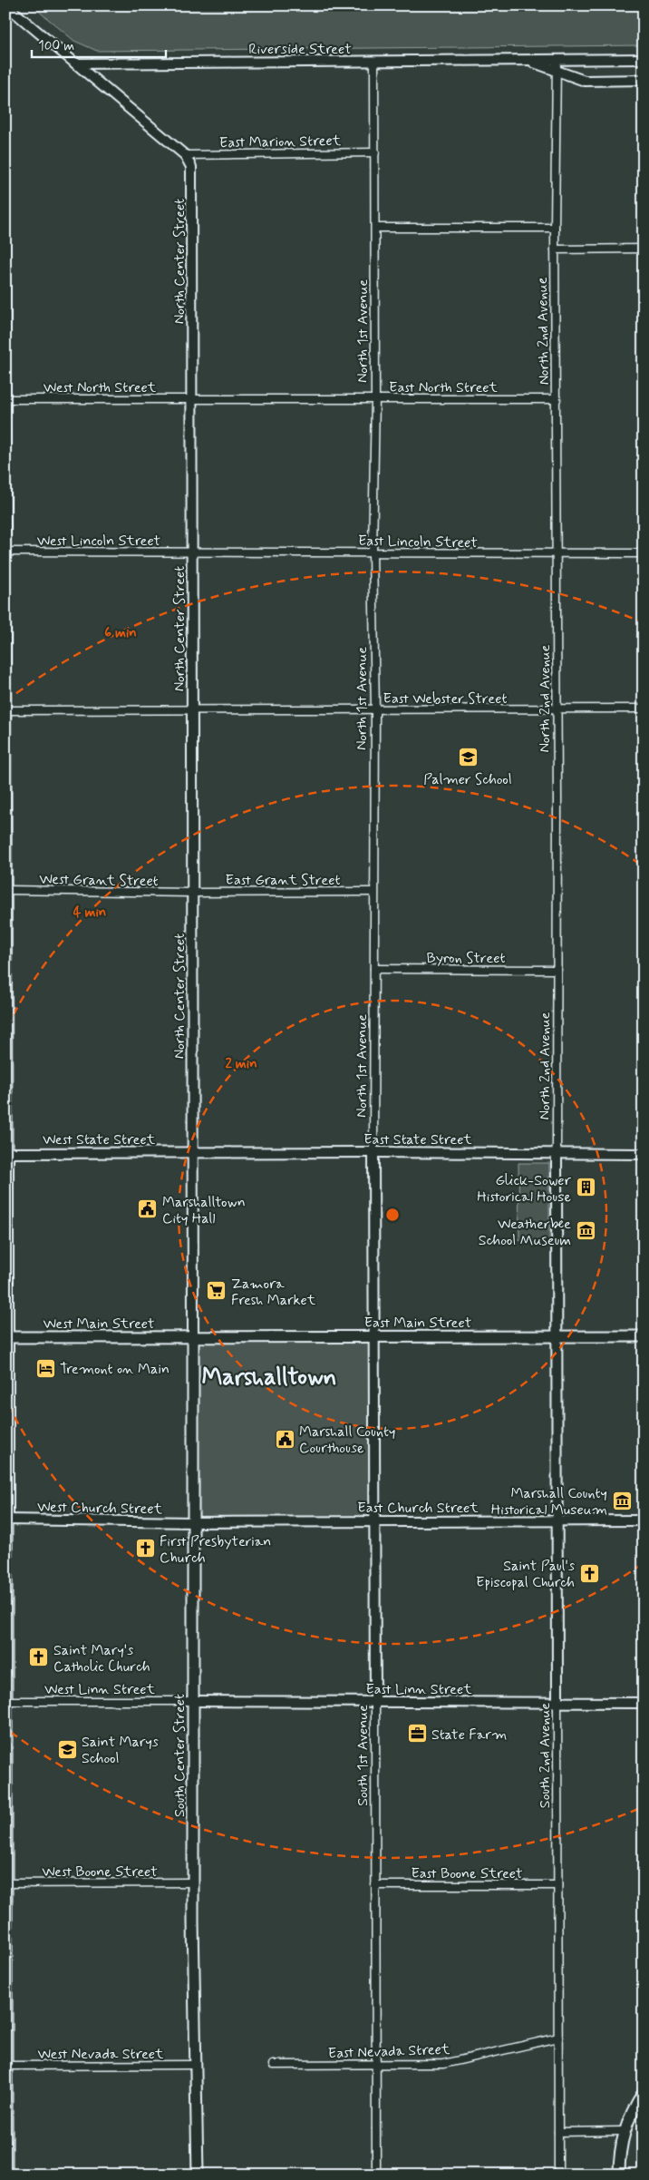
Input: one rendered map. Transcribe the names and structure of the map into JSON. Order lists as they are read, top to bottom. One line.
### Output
{"streets":{"main road":["East Main Street","West Main Street","South Center Street"],"street":["Riverside Street","East Marion Street","North Center Street","North 1st Avenue","North 2nd Avenue","West North Street","East North Street","West Lincoln Street","East Lincoln Street","East Webster Street","West Grant Street","East Grant Street","Byron Street","West State Street","East State Street","West Church Street","East Church Street","West Linn Street","East Linn Street","South 1st Avenue","South 2nd Avenue","West Boone Street","East Boone Street","East Nevada Street","West Nevada Street"]},"crossings":[["Riverside Street","North 1st Avenue"],["Riverside Street","North 2nd Avenue"],["East Marion Street","North Center Street"],["East Marion Street","North 1st Avenue"],["North Center Street","West North Street"],["North Center Street","East North Street"],["North Center Street","West Lincoln Street"],["North Center Street","East Lincoln Street"],["North Center Street","East Webster Street"],["North Center Street","West Grant Street"],["North Center Street","East Grant Street"],["North Center Street","West State Street"],["North Center Street","East State Street"],["North Center Street","East Main Street"],["North Center Street","West Main Street"],["North Center Street","South Center Street"],["North 1st Avenue","East North Street"],["North 1st Avenue","East Lincoln Street"],["North 1st Avenue","East Webster Street"],["North 1st Avenue","East Grant Street"],["North 1st Avenue","Byron Street"],["North 1st Avenue","East State Street"],["North 1st Avenue","East Main Street"],["North 1st Avenue","South 1st Avenue"],["North 2nd Avenue","East North Street"],["North 2nd Avenue","East Lincoln Street"],["North 2nd Avenue","East Webster Street"],["North 2nd Avenue","Byron Street"],["North 2nd Avenue","East State Street"],["North 2nd Avenue","East Main Street"],["North 2nd Avenue","South 2nd Avenue"],["West North Street","East North Street"],["West Lincoln Street","East Lincoln Street"],["West Grant Street","East Grant Street"],["West State Street","East State Street"],["East Main Street","West Main Street"],["East Main Street","South Center Street"],["East Main Street","South 1st Avenue"],["East Main Street","South 2nd Avenue"],["West Main Street","South Center Street"],["West Church Street","East Church Street"],["West Church Street","South Center Street"],["East Church Street","South Center Street"],["East Church Street","South 1st Avenue"],["East Church Street","South 2nd Avenue"],["West Linn Street","East Linn Street"],["West Linn Street","South Center Street"],["East Linn Street","South Center Street"],["East Linn Street","South 1st Avenue"],["East Linn Street","South 2nd Avenue"],["South Center Street","West Boone Street"],["South 1st Avenue","East Boone Street"],["South 1st Avenue","East Nevada Street"],["South 2nd Avenue","East Boone Street"],["South 2nd Avenue","East Nevada Street"]],"districts":["Marshalltown"],"places":{"school or university":["Palmer School","Saint Marys School"],"building":["Glick-Sower Historical House"],"public building":["Marshalltown City Hall","Marshall County Courthouse"],"museum":["Weatherbee School Museum","Marshall County Historical Museum"],"supermarket":["Zamora Fresh Market"],"hotel":["Tremont on Main"],"church":["First Presbyterian Church","Saint Paul's Episcopal Church","Saint Mary's Catholic Church"],"office":["State Farm"]},"scale_bar":"100 m","rings":["6 min","4 min","2 min"]}
